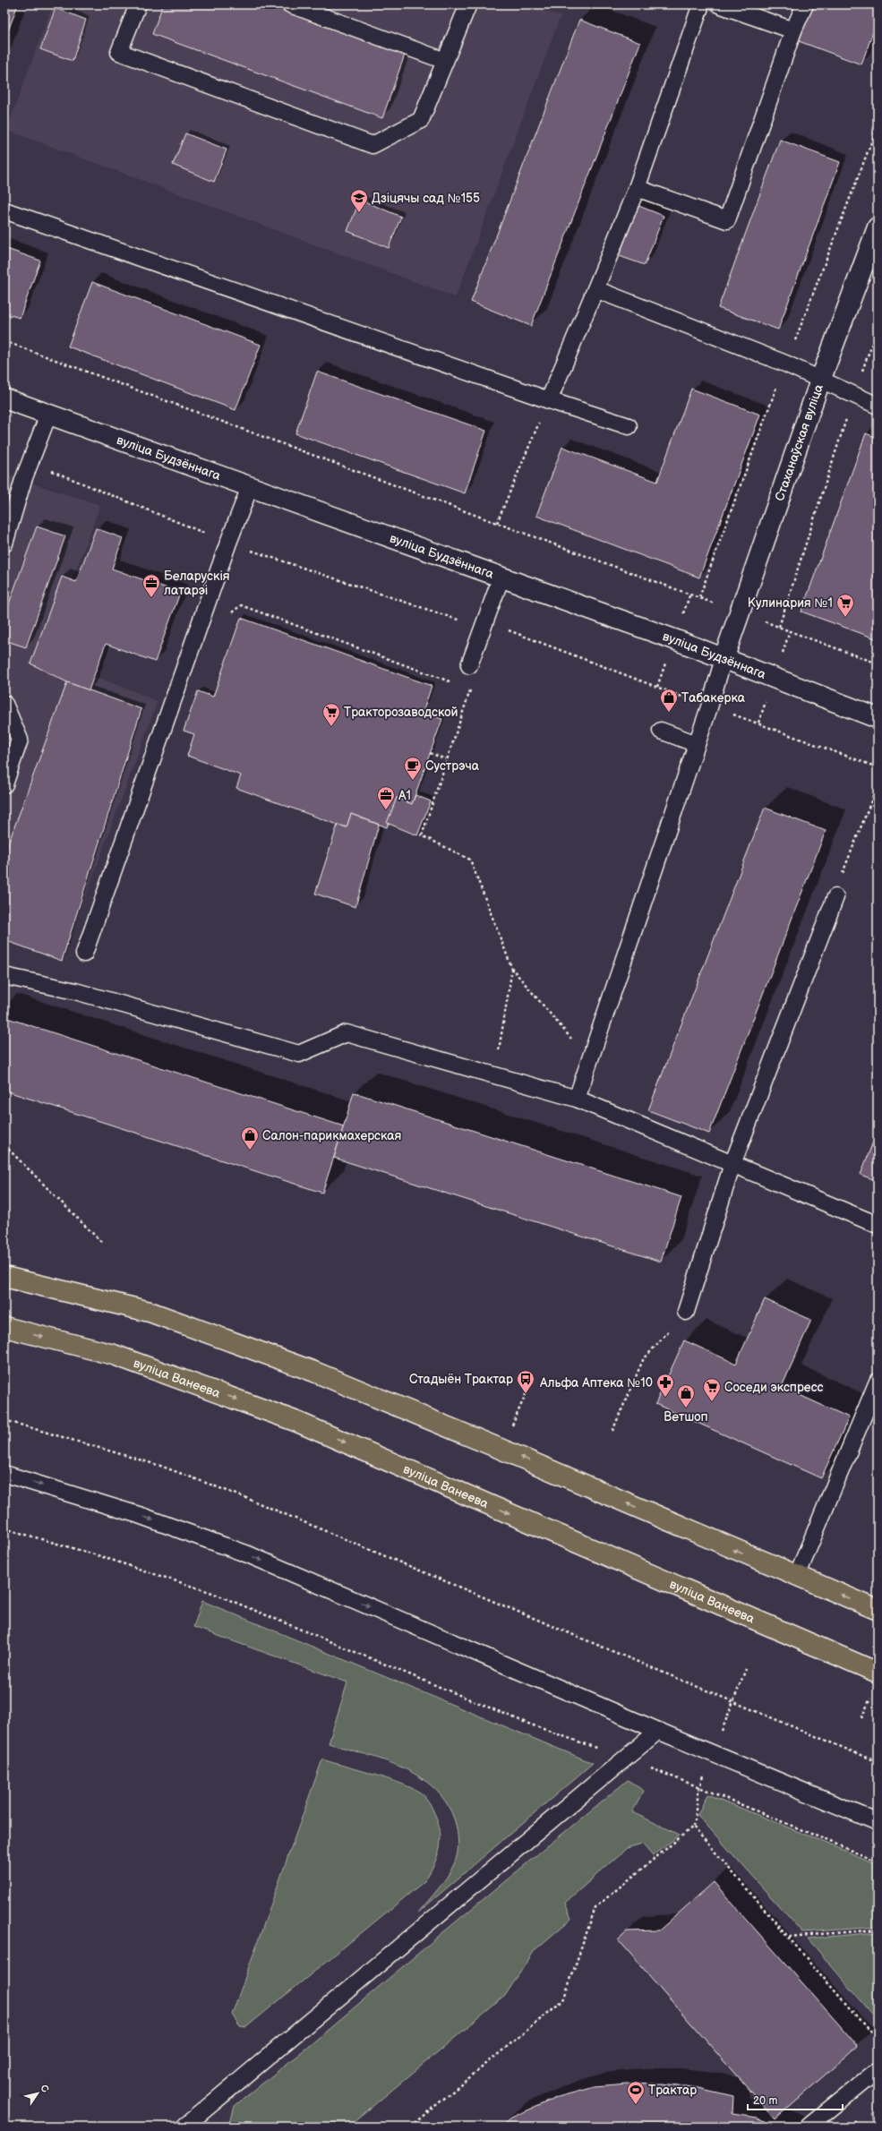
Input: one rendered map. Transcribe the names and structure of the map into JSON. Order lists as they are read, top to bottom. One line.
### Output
{"streets":{"main road":["вуліца Ванеева"],"street":["Стаханаўская вуліца","вуліца Будзённага"]},"crossings":[["Стаханаўская вуліца","вуліца Будзённага"]],"places":{"school or university":["Дзіцячы сад №155"],"office":["Беларускія латарэі","A1"],"supermarket":["Кулинария №1","Тракторозаводской","Соседи экспресс"],"shop":["Табакерка","Салон-парикмахерская","Ветшоп"],"cafe":["Сустрэча"],"bus stop":["Стадыён Трактар"],"pharmacy":["Альфа Аптека №10"],"sports":["Трактар"]},"scale_bar":"20 m","north":"top right"}
